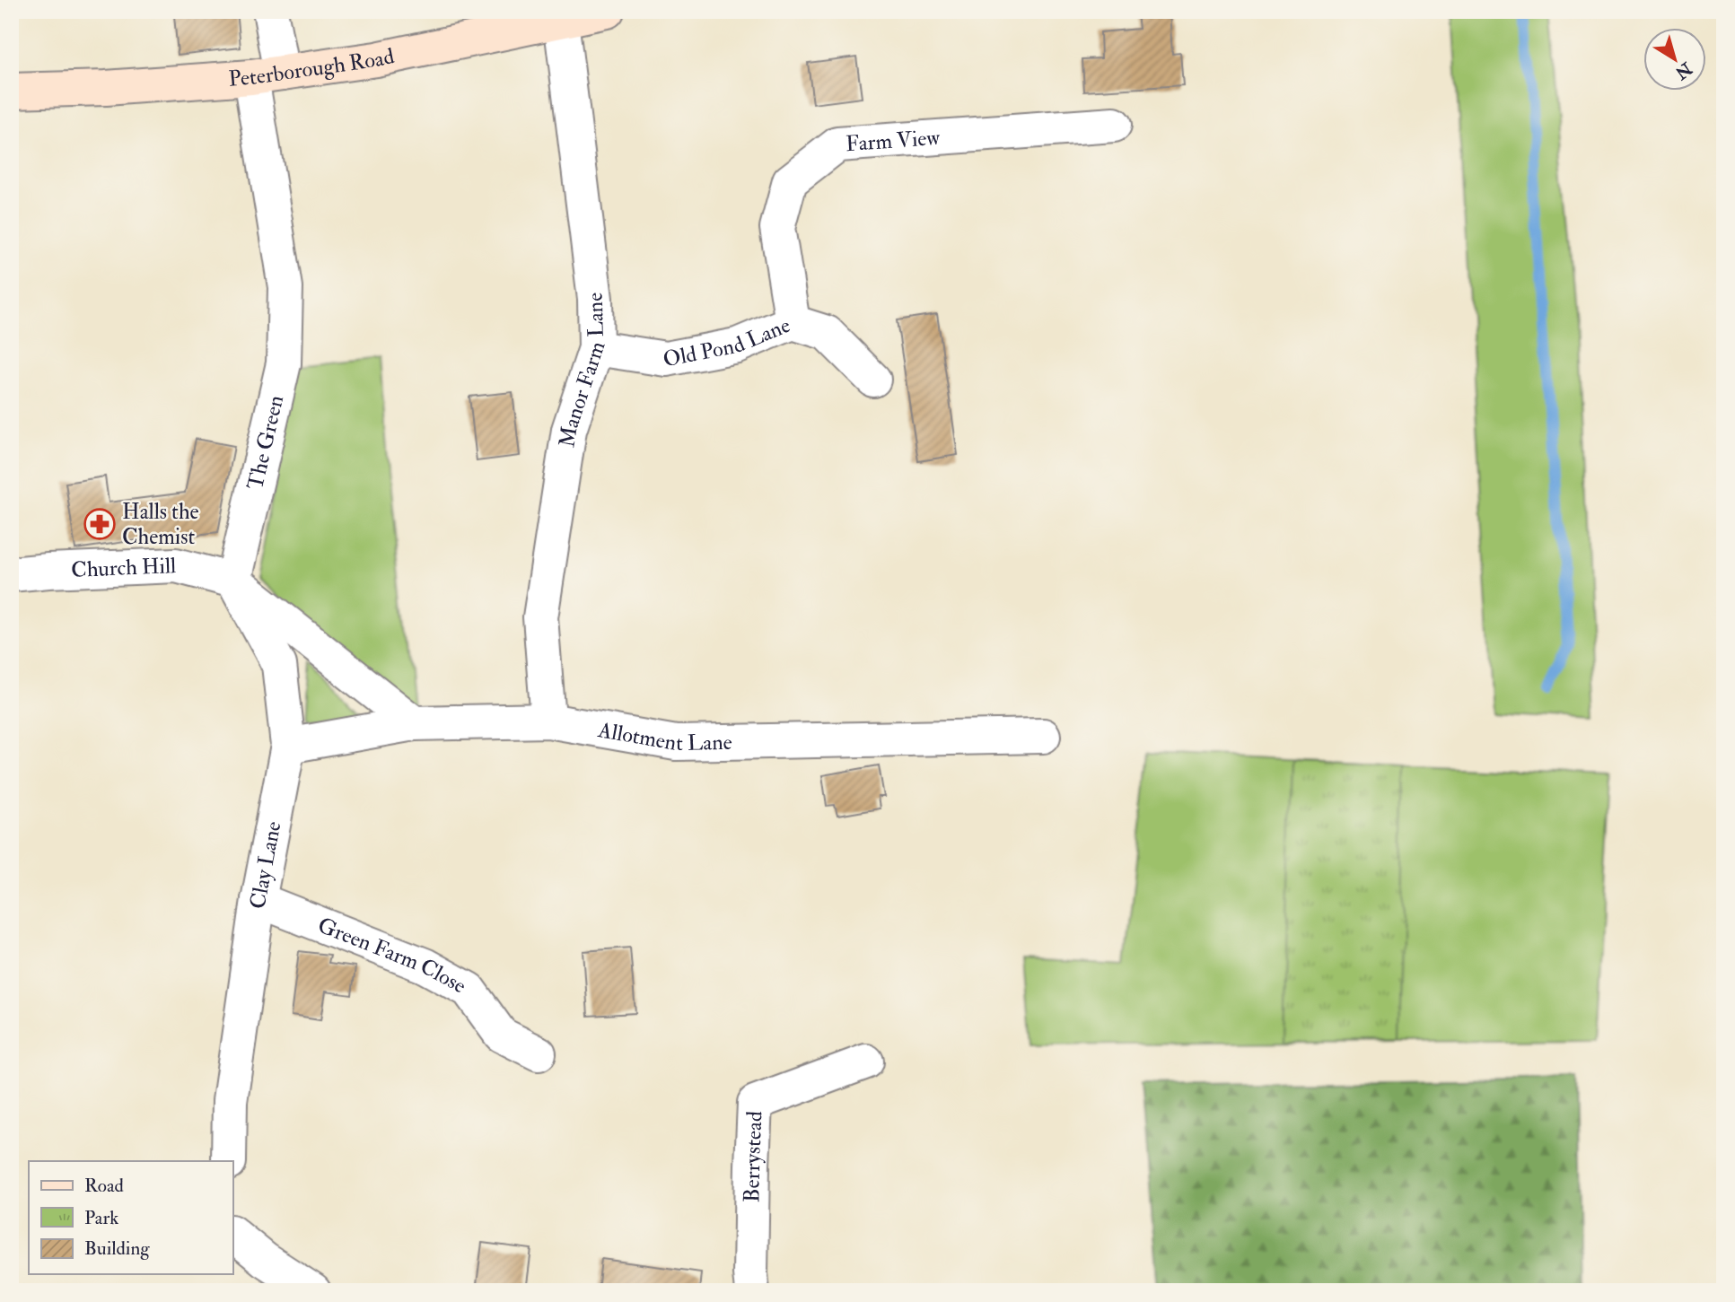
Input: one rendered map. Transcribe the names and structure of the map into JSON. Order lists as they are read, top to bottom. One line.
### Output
{"streets":{"street":["Peterborough Road","Farm View","Old Pond Lane","Manor Farm Lane","The Green","Church Hill","Allotment Lane","Clay Lane","Green Farm Close","Berrystead"]},"crossings":[["Peterborough Road","Manor Farm Lane"],["Peterborough Road","The Green"],["Farm View","Old Pond Lane"],["Old Pond Lane","Manor Farm Lane"],["Manor Farm Lane","Allotment Lane"],["The Green","Church Hill"],["The Green","Clay Lane"],["Church Hill","Clay Lane"],["Allotment Lane","Clay Lane"],["Clay Lane","Green Farm Close"]],"places":{"pharmacy":["Halls the Chemist"]},"legend":["Road","Park","Building"],"north":"bottom right"}
